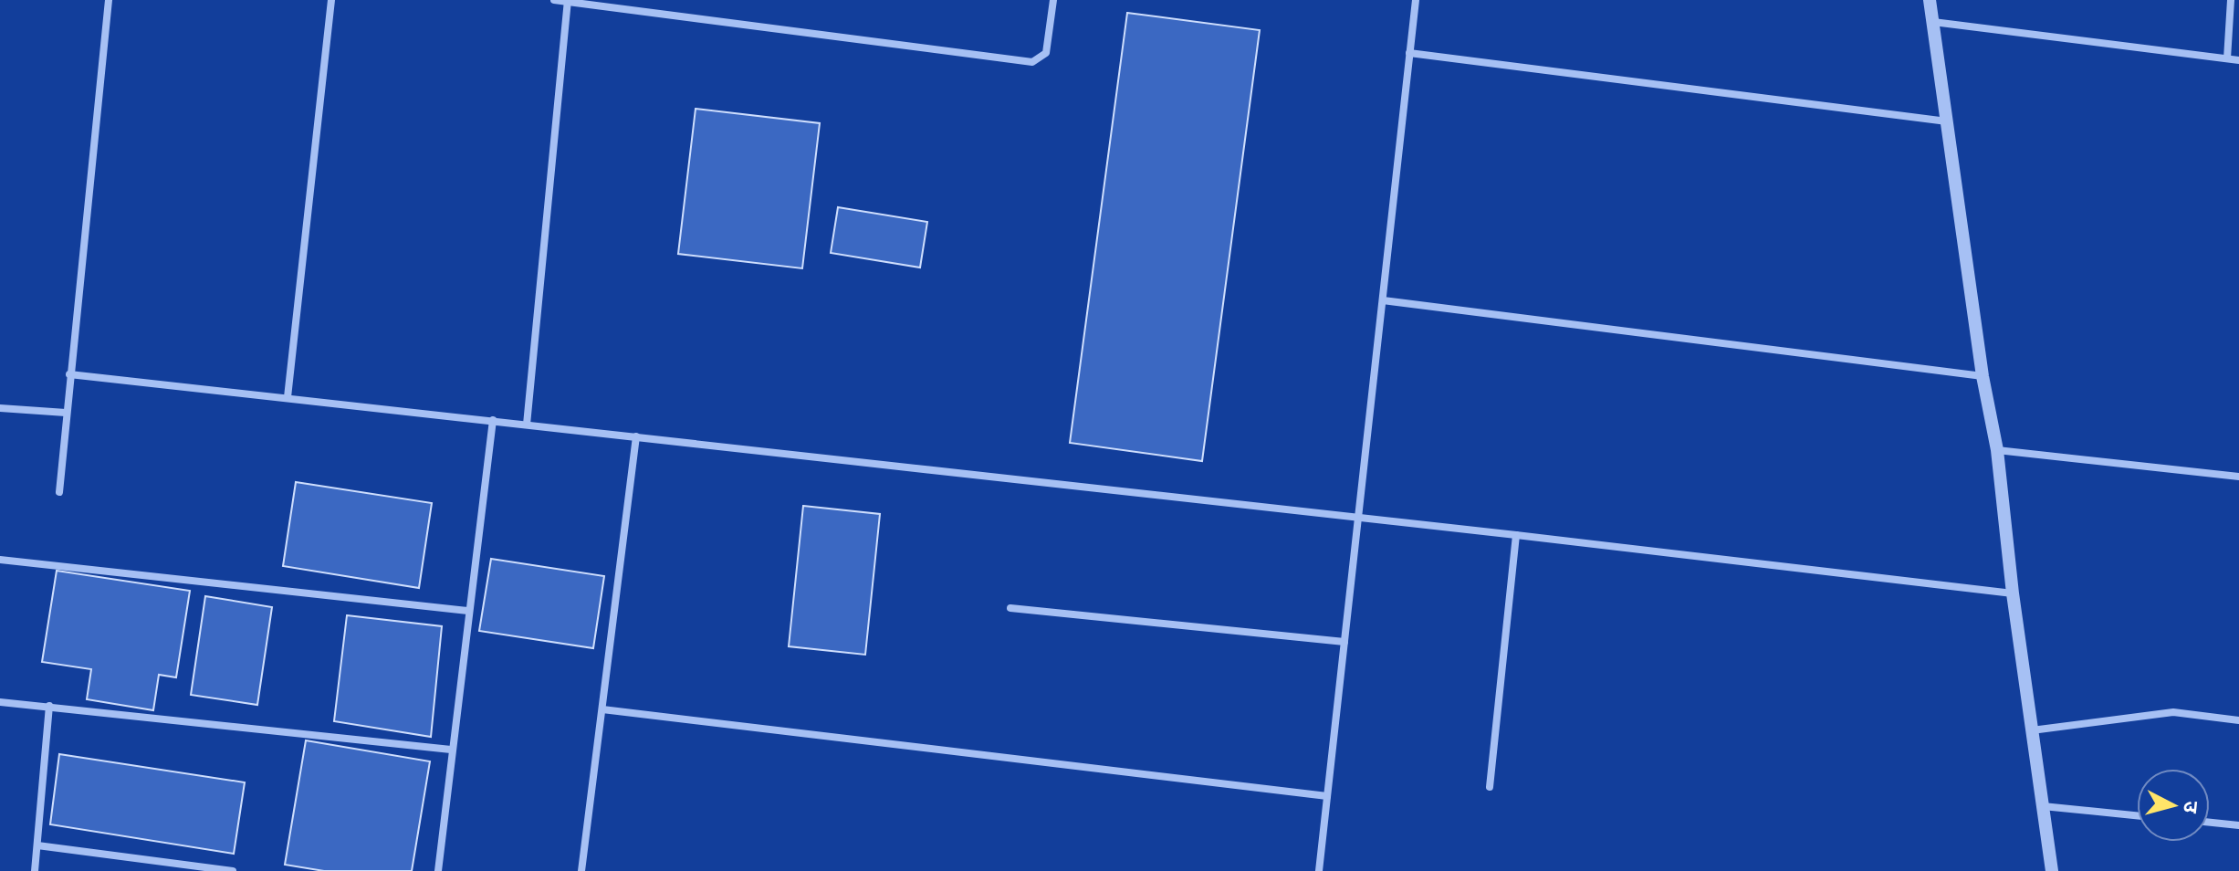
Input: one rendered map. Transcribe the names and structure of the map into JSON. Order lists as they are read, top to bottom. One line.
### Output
{"north":"right"}
